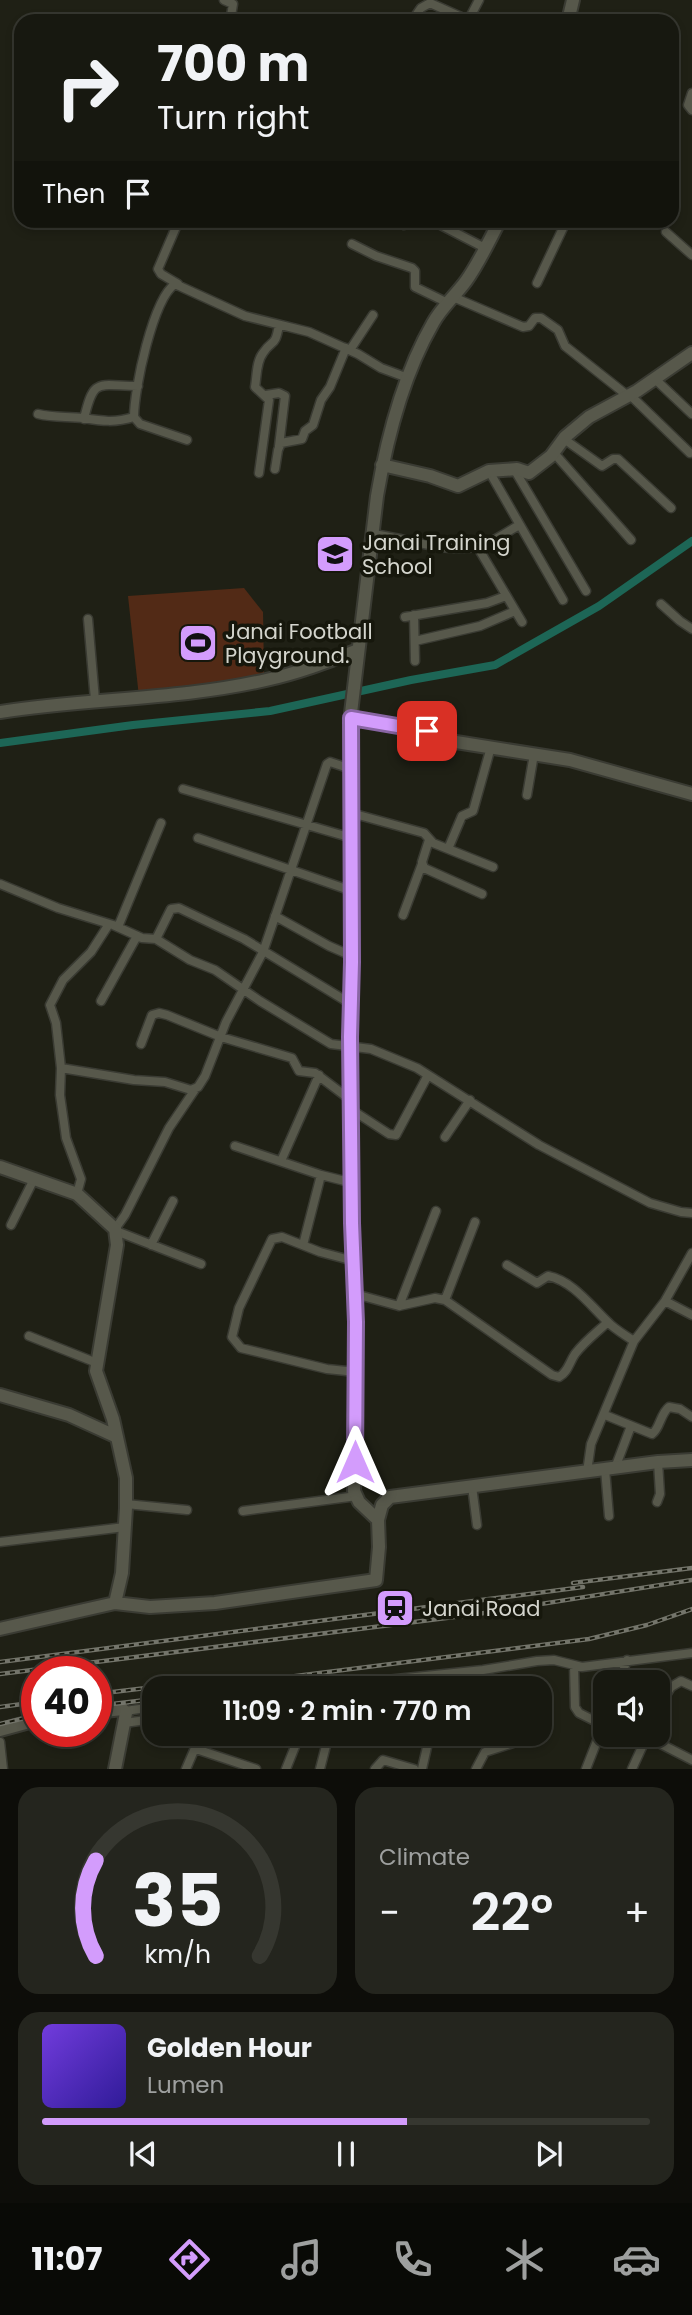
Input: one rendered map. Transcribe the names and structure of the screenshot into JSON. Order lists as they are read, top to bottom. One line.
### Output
{"places":{"school or university":["Janai Training School"],"sports":["Janai Football Playground."],"station":["Janai Road"]},"page":{"turn":["700 m","Turn right"],"then":"Then","limit":"40","trip":"11:09 · 2 min · 770 m","tile":"Climate","heat":["−","22°","+"],"song":["Golden Hour","Lumen"],"tabs":"11:07","gauge":["35","km/h"]}}
